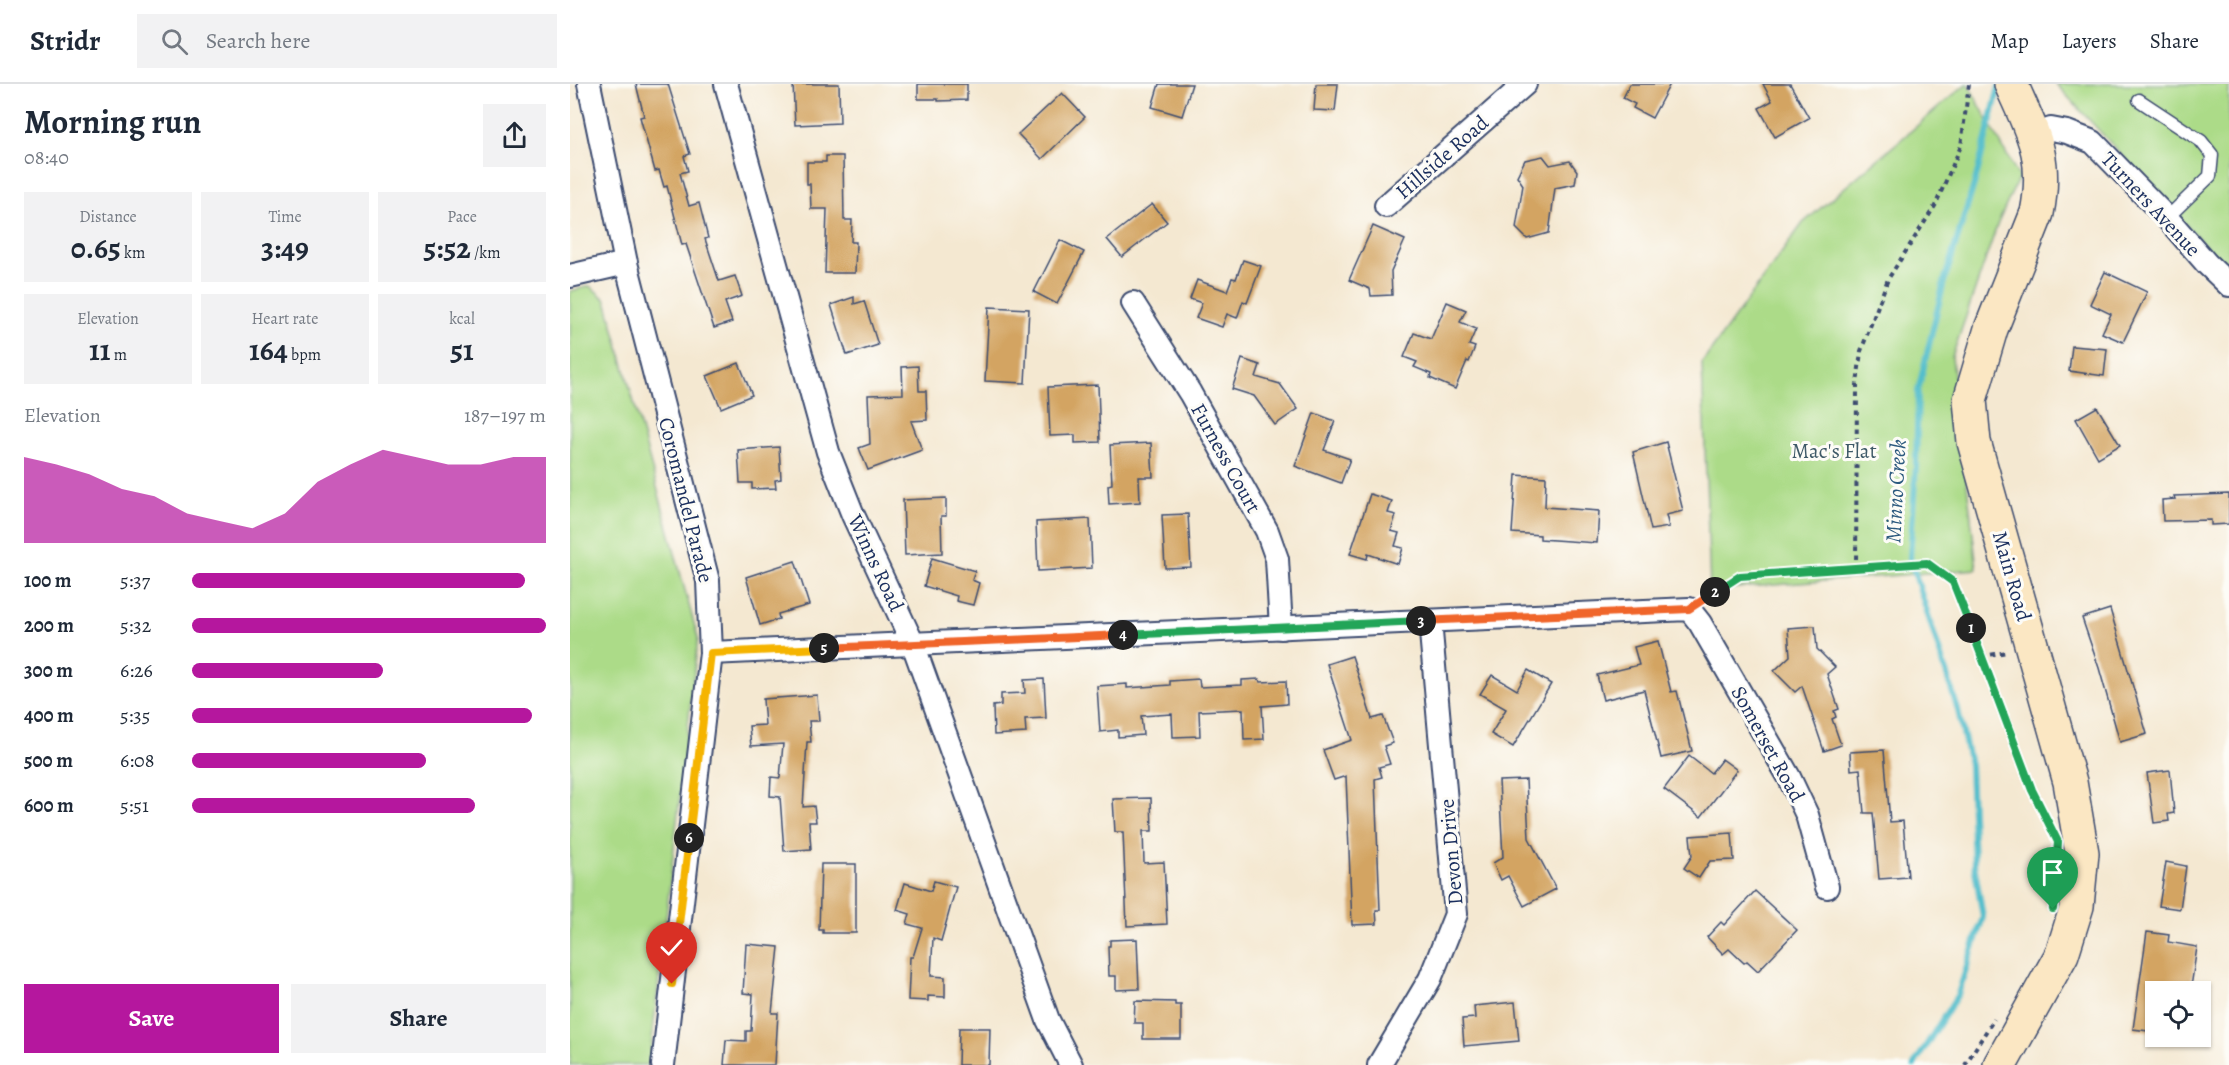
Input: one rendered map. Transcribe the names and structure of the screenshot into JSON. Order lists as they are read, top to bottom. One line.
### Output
{"streets":{"main road":["Main Road"],"street":["Hillside Road","Turners Avenue","Furness Court","Coromandel Parade","Winns Road","Somerset Road","Devon Drive"]},"crossings":[["Turners Avenue","Main Road"]],"water":["Minno Creek"],"parks":["Mac's Flat"],"page":{"header":"Stridr","search":"Search here","nav":["Map","Layers","Share"],"heading":["Morning run","08:40"],"stats":[["Distance","0.65 km"],["Time","3:49"],["Pace","5:52 /km"],["Elevation","11 m"],["Heart rate","164 bpm"],["kcal","51"]],"chart":["Elevation","187–197 m"],"list":[{"name":"100 m","note":"5:37"},{"name":"200 m","note":"5:32"},{"name":"300 m","note":"6:26"},{"name":"400 m","note":"5:35"},{"name":"500 m","note":"6:08"},{"name":"600 m","note":"5:51"}],"pins":["2","3","1","4","5","6"],"buttons":["Save","Share"]}}
